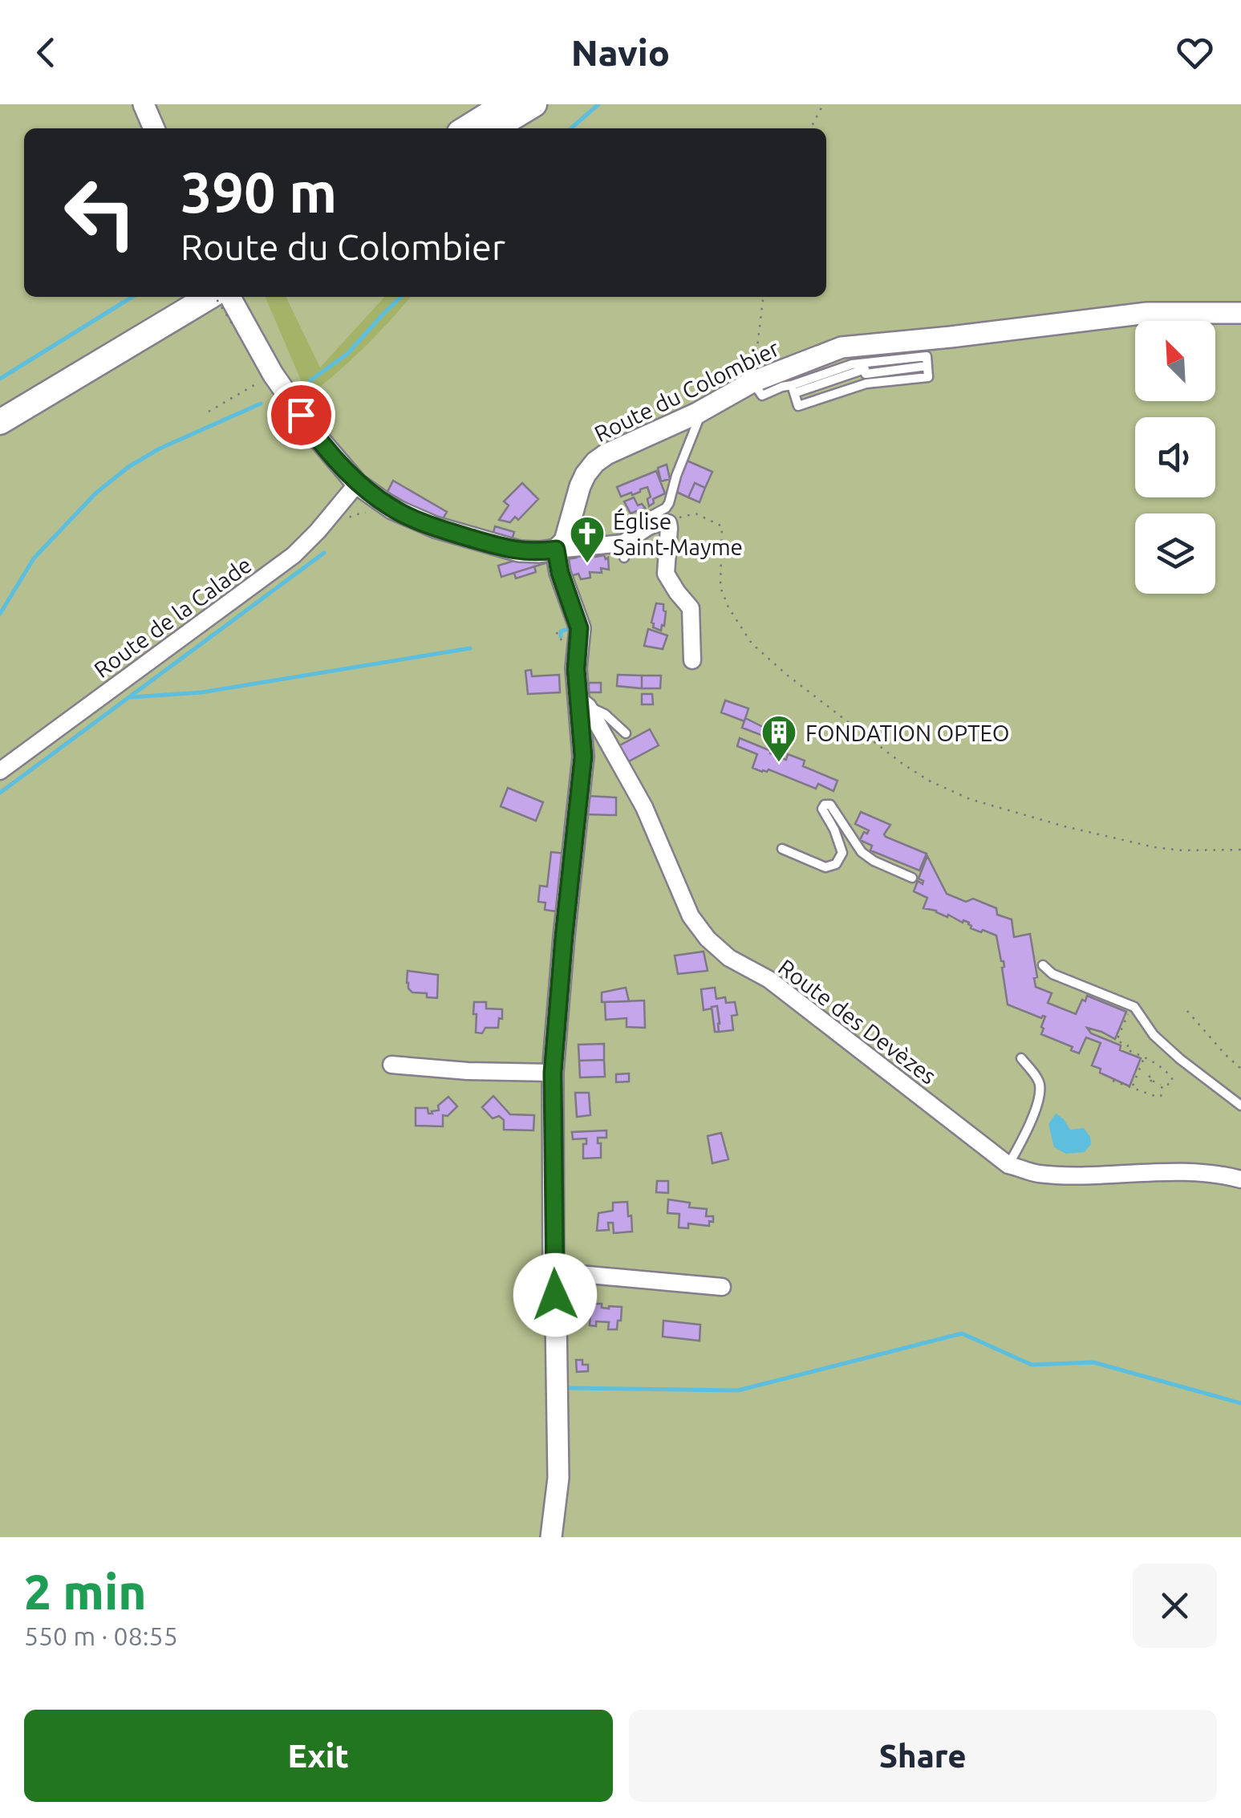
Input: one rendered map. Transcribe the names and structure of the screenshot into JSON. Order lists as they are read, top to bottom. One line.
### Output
{"streets":{"street":["Route du Colombier","Route de la Calade","Route des Devèzes"]},"places":{"church":["Église Saint-Mayme"],"building":["FONDATION OPTEO"]},"north":"top left","page":{"header":"Navio","turn":["390 m","Route du Colombier"],"heading":["2 min","550 m · 08:55"],"buttons":["Exit","Share"]}}
